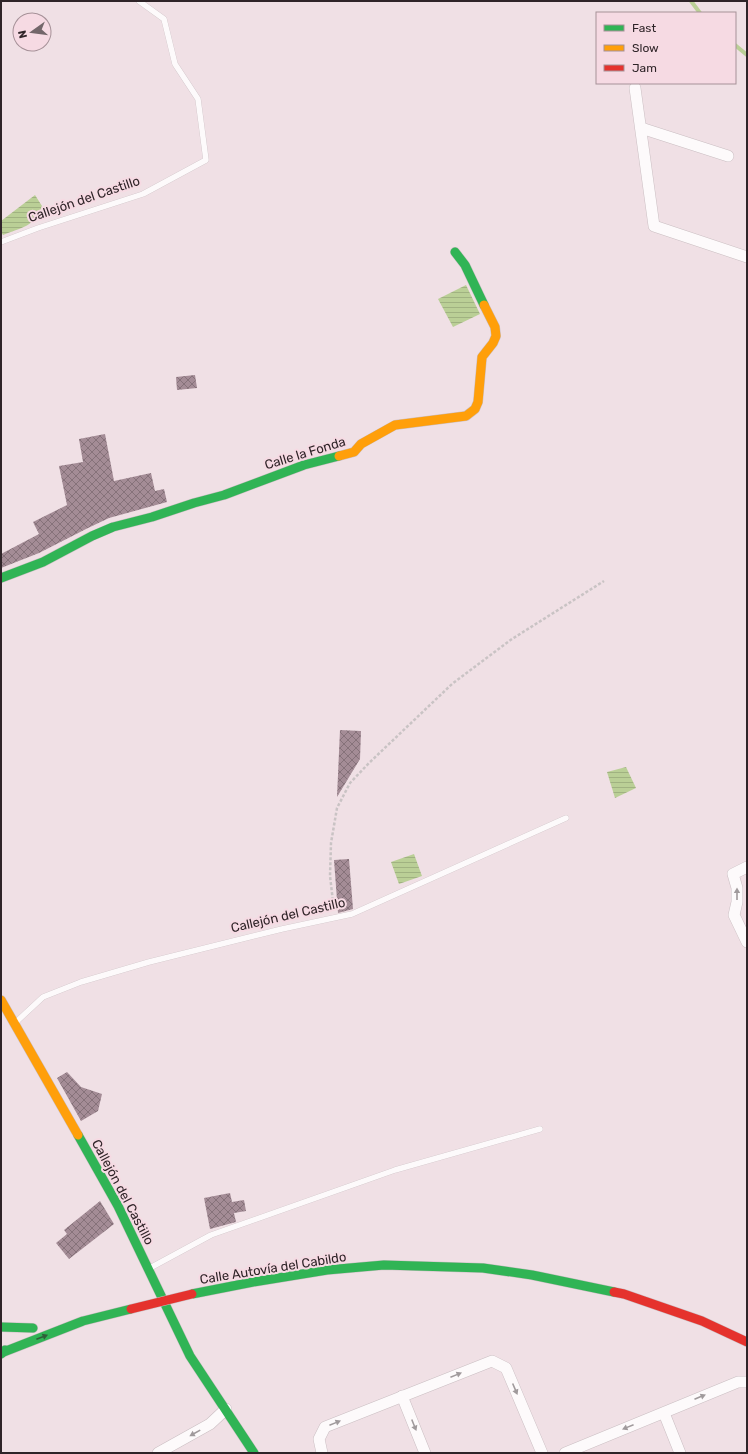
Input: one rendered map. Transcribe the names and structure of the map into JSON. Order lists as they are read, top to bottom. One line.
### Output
{"streets":{"street":["Callejón del Castillo","Calle la Fonda","Calle Autovía del Cabildo"]},"legend":["Fast","Slow","Jam"],"north":"left"}
